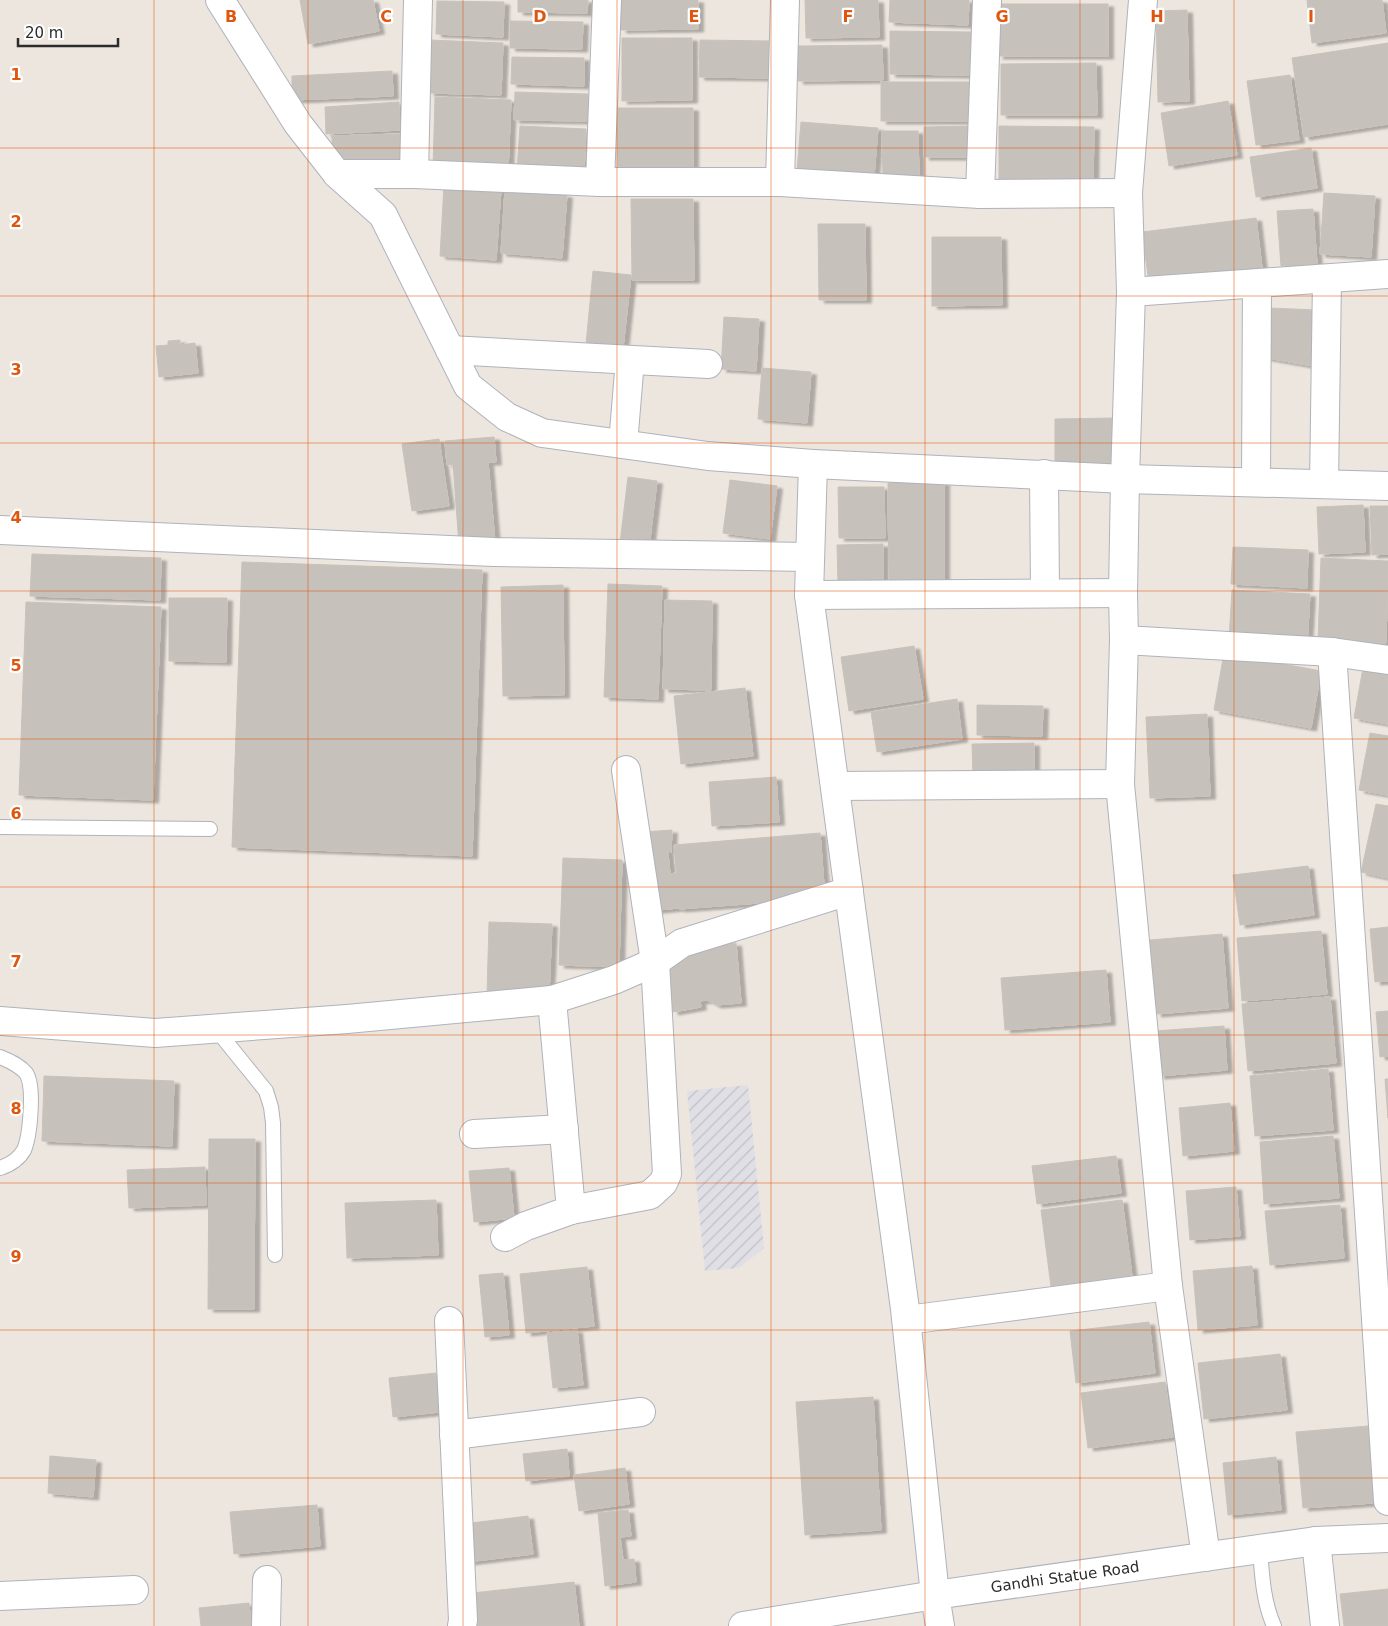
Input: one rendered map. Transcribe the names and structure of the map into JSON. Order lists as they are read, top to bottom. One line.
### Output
{"streets":{"street":["Gandhi Statue Road"]},"scale_bar":"20 m","grid":{"columns":["B","C","D","E","F","G","H","I"],"rows":["1","2","3","4","5","6","7","8","9"]}}
